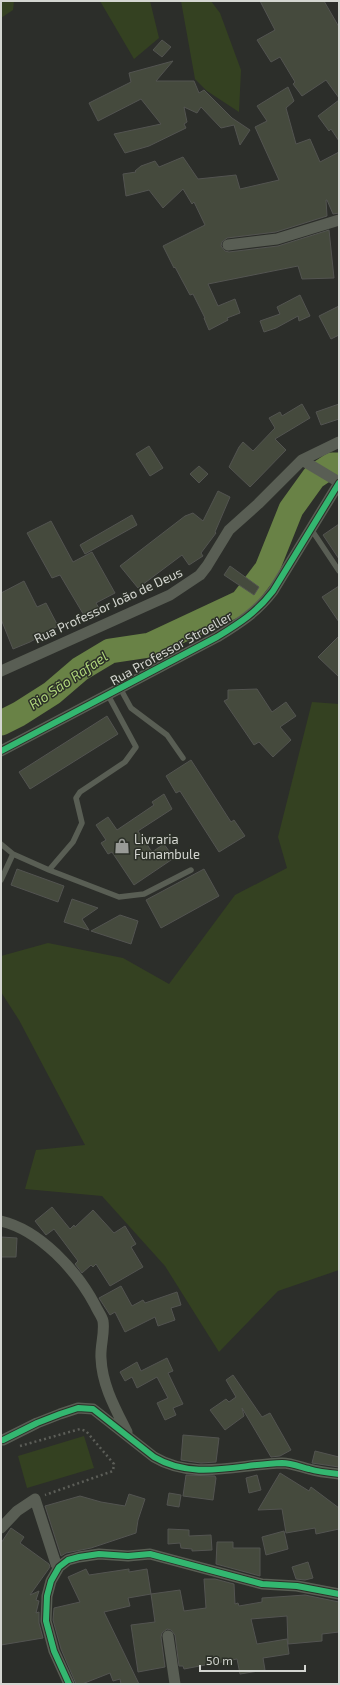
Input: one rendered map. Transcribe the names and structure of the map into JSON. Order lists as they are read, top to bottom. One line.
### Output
{"streets":{"street":["Rua Professor João de Deus","Rua Professor Stroeller"]},"water":["Rio São Rafael"],"places":{"shop":["Livraria Funambule"]},"scale_bar":"50 m"}
